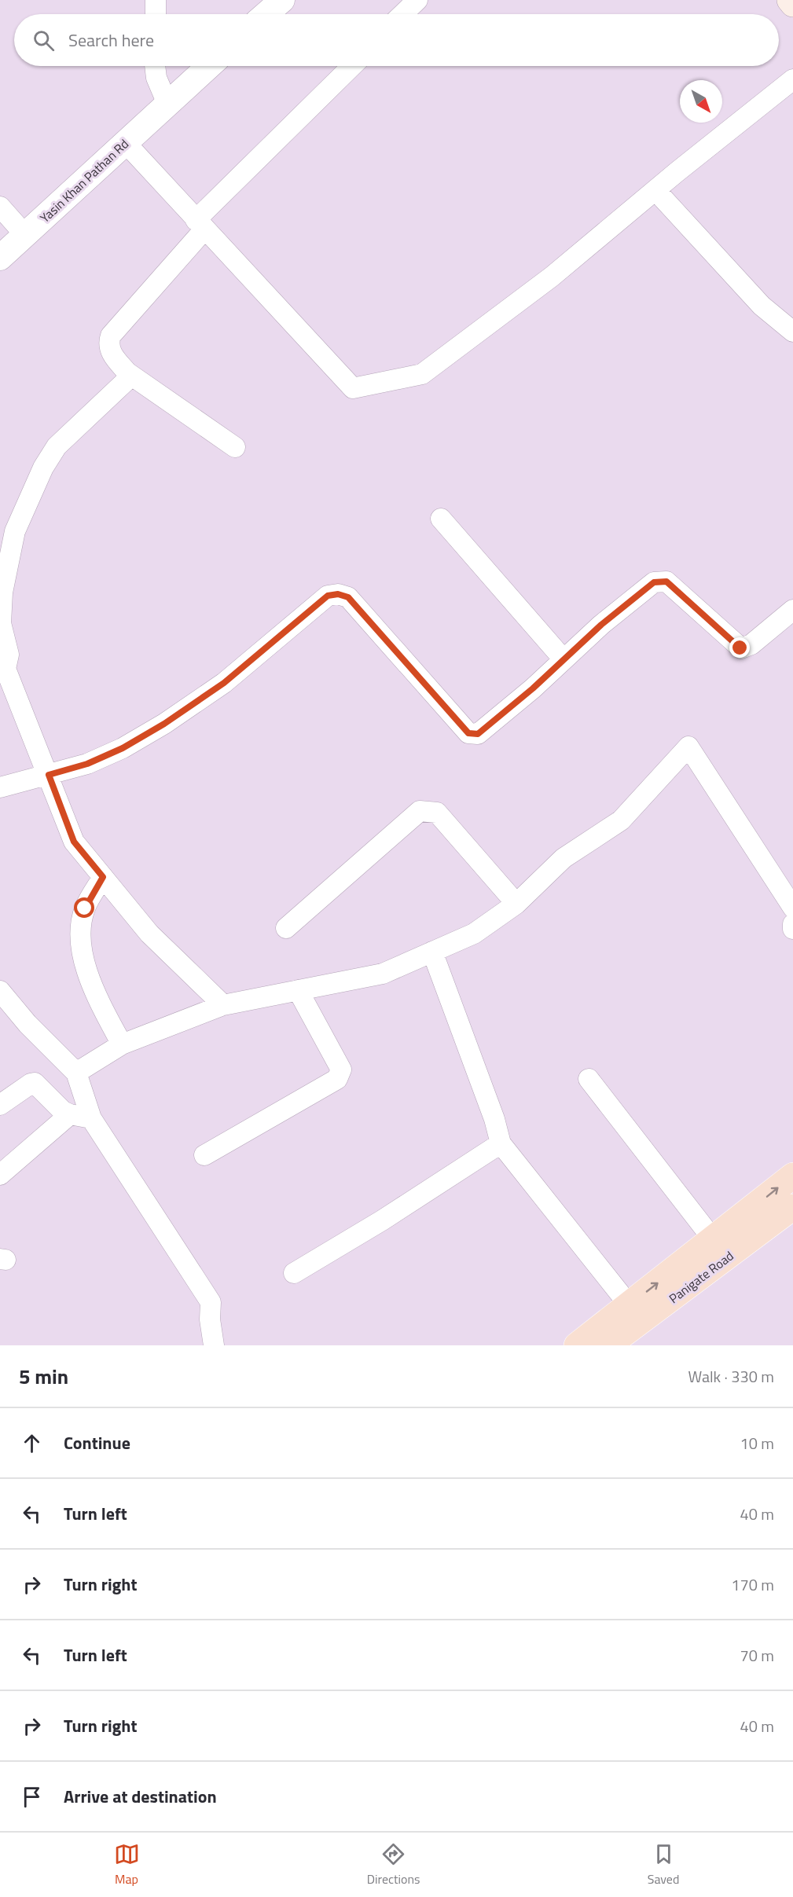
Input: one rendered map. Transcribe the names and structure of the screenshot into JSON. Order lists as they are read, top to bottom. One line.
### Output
{"streets":{"main road":["Panigate Road"],"street":["Yasin Khan Pathan Rd"]},"north":"bottom right","page":{"search":"Search here","heading":["5 min","Walk · 330 m"],"list":[["Continue","10 m"],["Turn left","40 m"],["Turn right","170 m"],["Turn left","70 m"],["Turn right","40 m"],"Arrive at destination"],"nav":["Map","Directions","Saved"]}}
